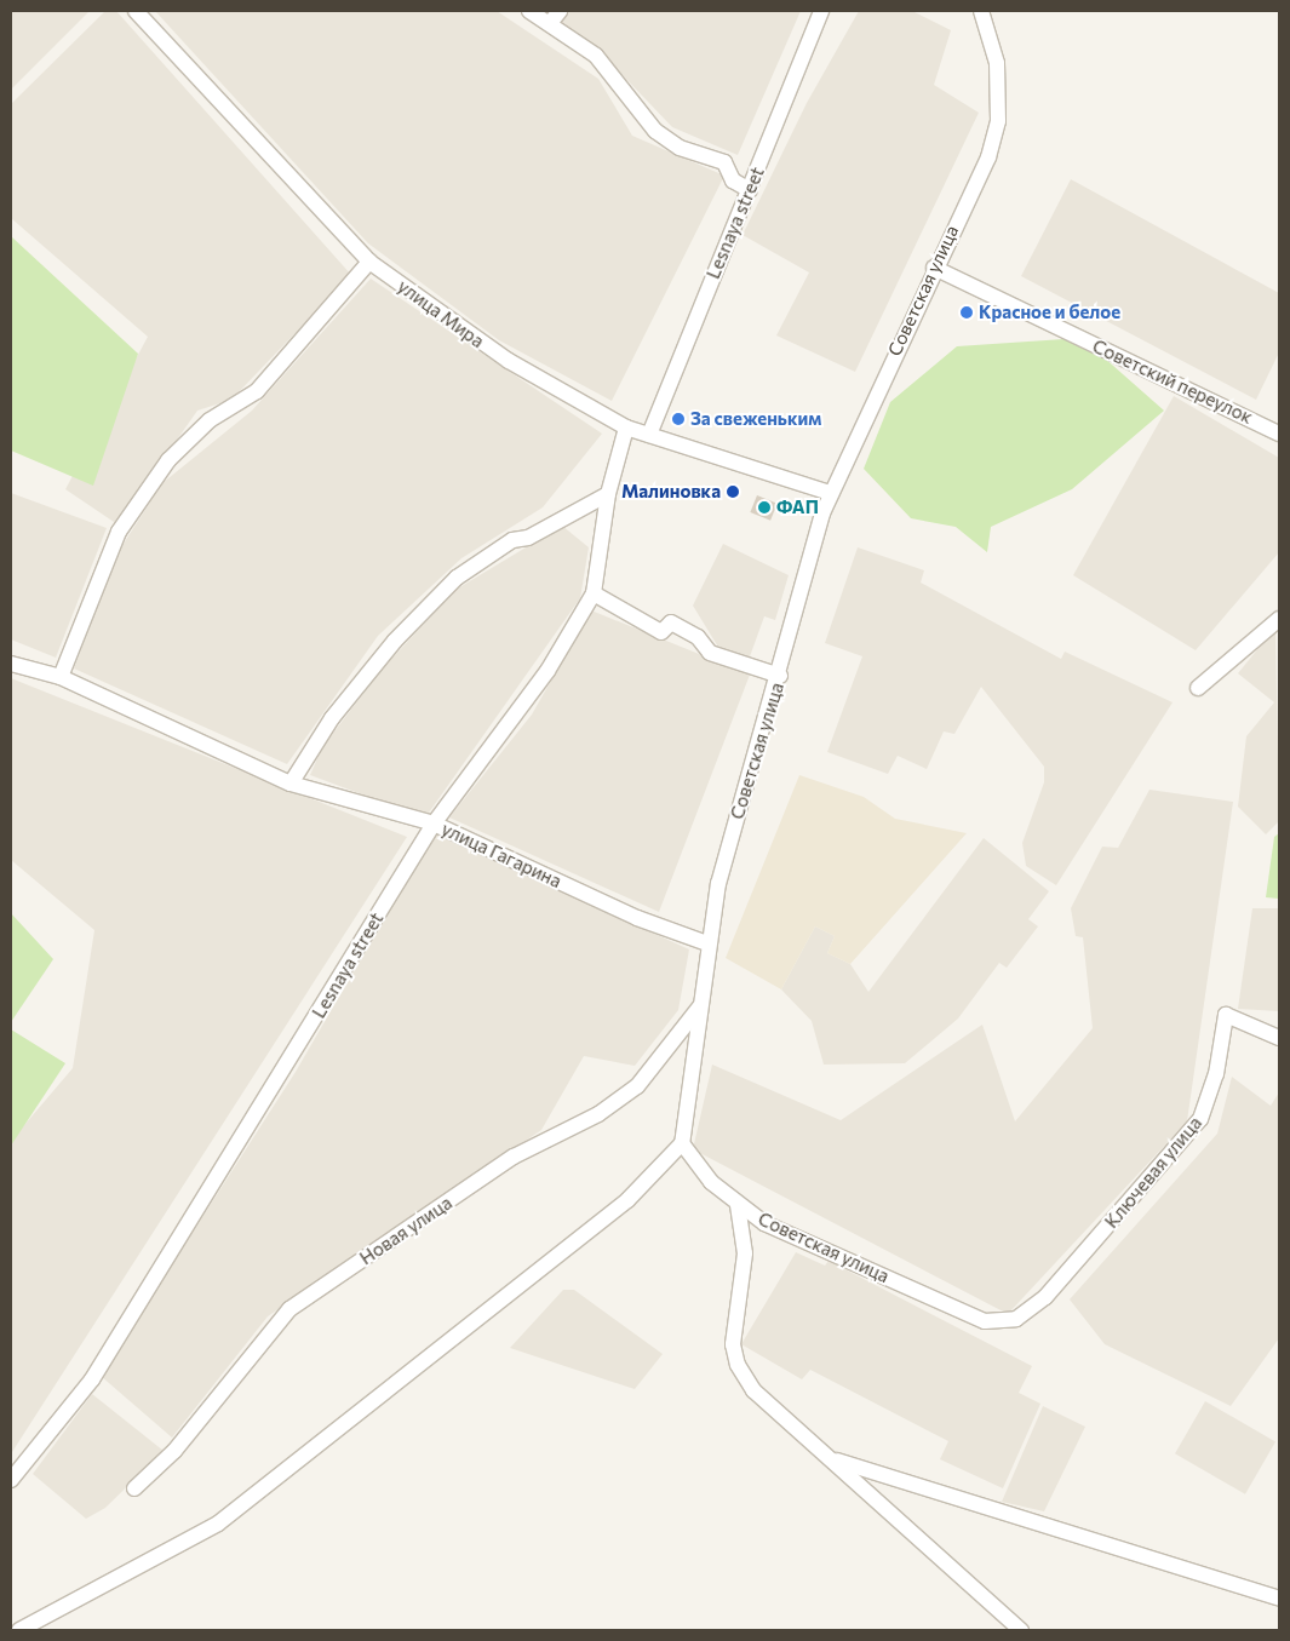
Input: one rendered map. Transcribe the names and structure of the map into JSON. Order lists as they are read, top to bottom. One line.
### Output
{"streets":{"street":["Lesnaya street","Советская улица","улица Мира","Советский переулок","улица Гагарина","Ключевая улица","Новая улица"]},"crossings":[["Lesnaya street","улица Мира"],["Lesnaya street","улица Гагарина"],["Советская улица","улица Мира"],["Советская улица","Советский переулок"],["Советская улица","улица Гагарина"],["Советская улица","Ключевая улица"],["Советская улица","Новая улица"]],"places":["Красное и белое","За свеженьким","Малиновка","ФАП"]}
